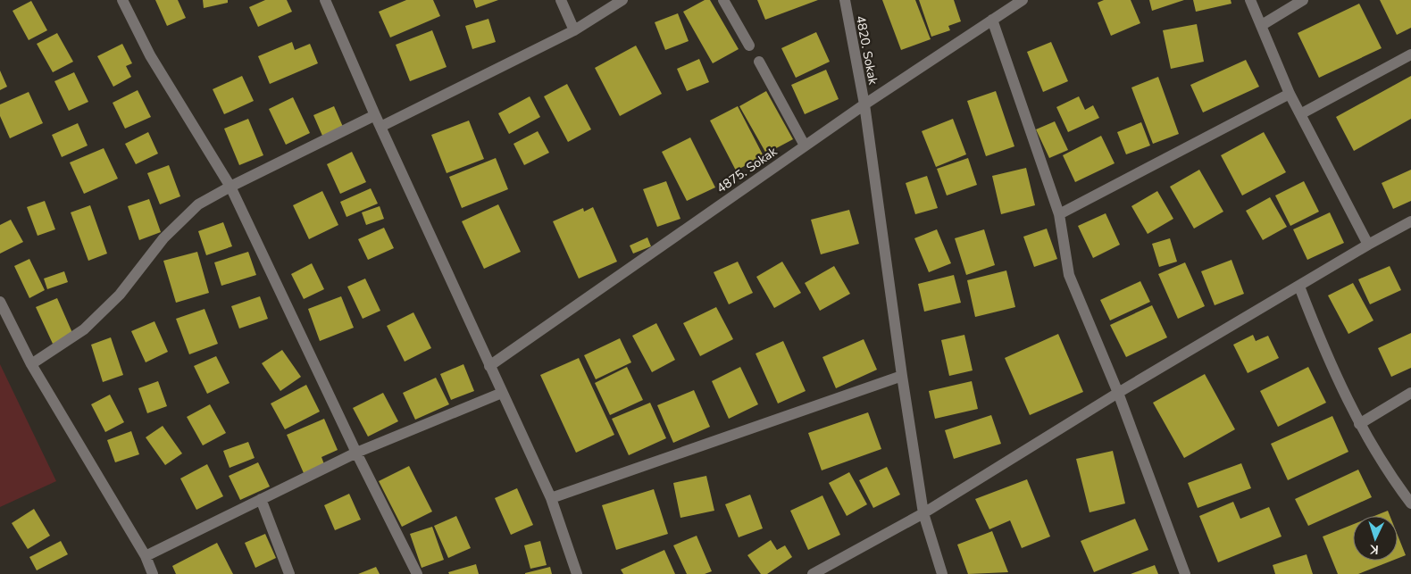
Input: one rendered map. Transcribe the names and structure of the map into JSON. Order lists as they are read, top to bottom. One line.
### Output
{"streets":{"street":["4820. Sokak","4875. Sokak"]},"crossings":[["4820. Sokak","4875. Sokak"]],"north":"bottom"}
